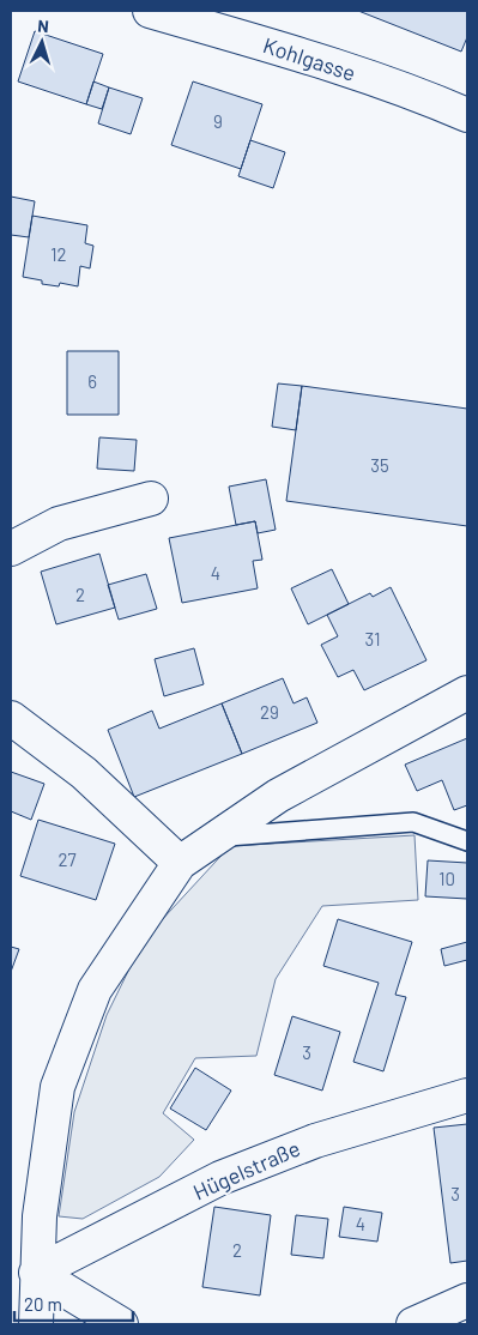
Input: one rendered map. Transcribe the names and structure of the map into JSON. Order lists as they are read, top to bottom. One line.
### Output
{"streets":{"street":["Kohlgasse","Hügelstraße"]},"house_numbers":["9","12","6","35","4","2","31","29","27","10","3","3","4","2"],"scale_bar":"20 m","north":"top"}
